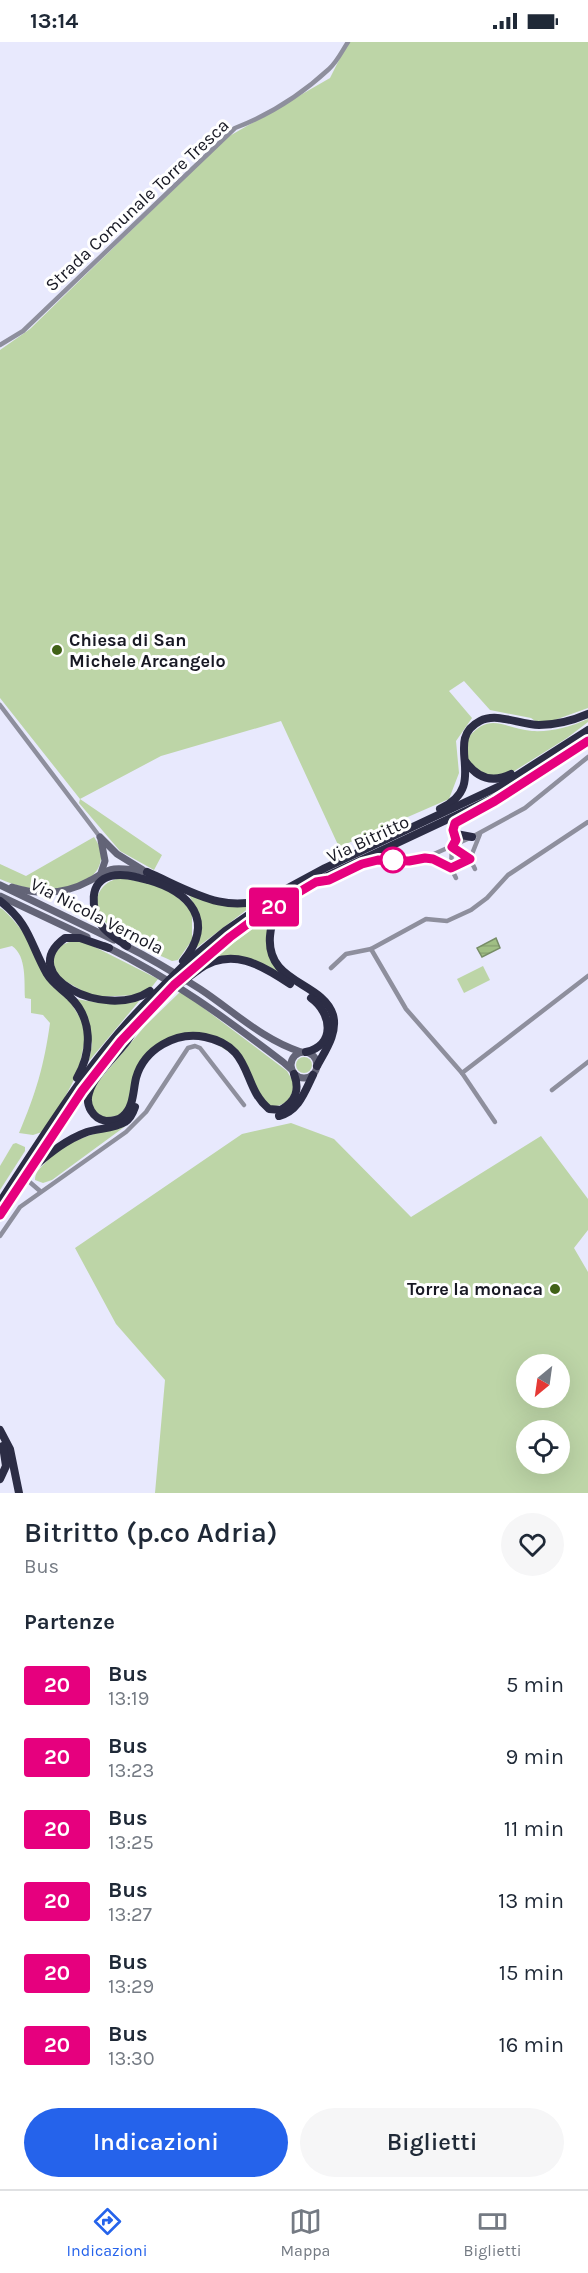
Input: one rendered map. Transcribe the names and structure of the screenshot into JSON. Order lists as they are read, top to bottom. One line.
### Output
{"streets":{"highway":["Via Bitritto"],"main road":["Via Nicola Vernola"],"street":["Strada Comunale Torre Tresca"]},"places":["Chiesa di San Michele Arcangelo","Torre la monaca"],"lines":["bus line 20"],"north":"bottom left","page":{"status":"13:14","on_map":"20","heading":[["Bitritto (p.co Adria)","Bus"],"Partenze"],"list":[{"mark":"20","name":"Bus","note":"13:19","value":"5 min"},{"mark":"20","name":"Bus","note":"13:23","value":"9 min"},{"mark":"20","name":"Bus","note":"13:25","value":"11 min"},{"mark":"20","name":"Bus","note":"13:27","value":"13 min"},{"mark":"20","name":"Bus","note":"13:29","value":"15 min"},{"mark":"20","name":"Bus","note":"13:30","value":"16 min"}],"buttons":["Indicazioni","Biglietti"],"tabs":["Indicazioni","Mappa","Biglietti"]}}
